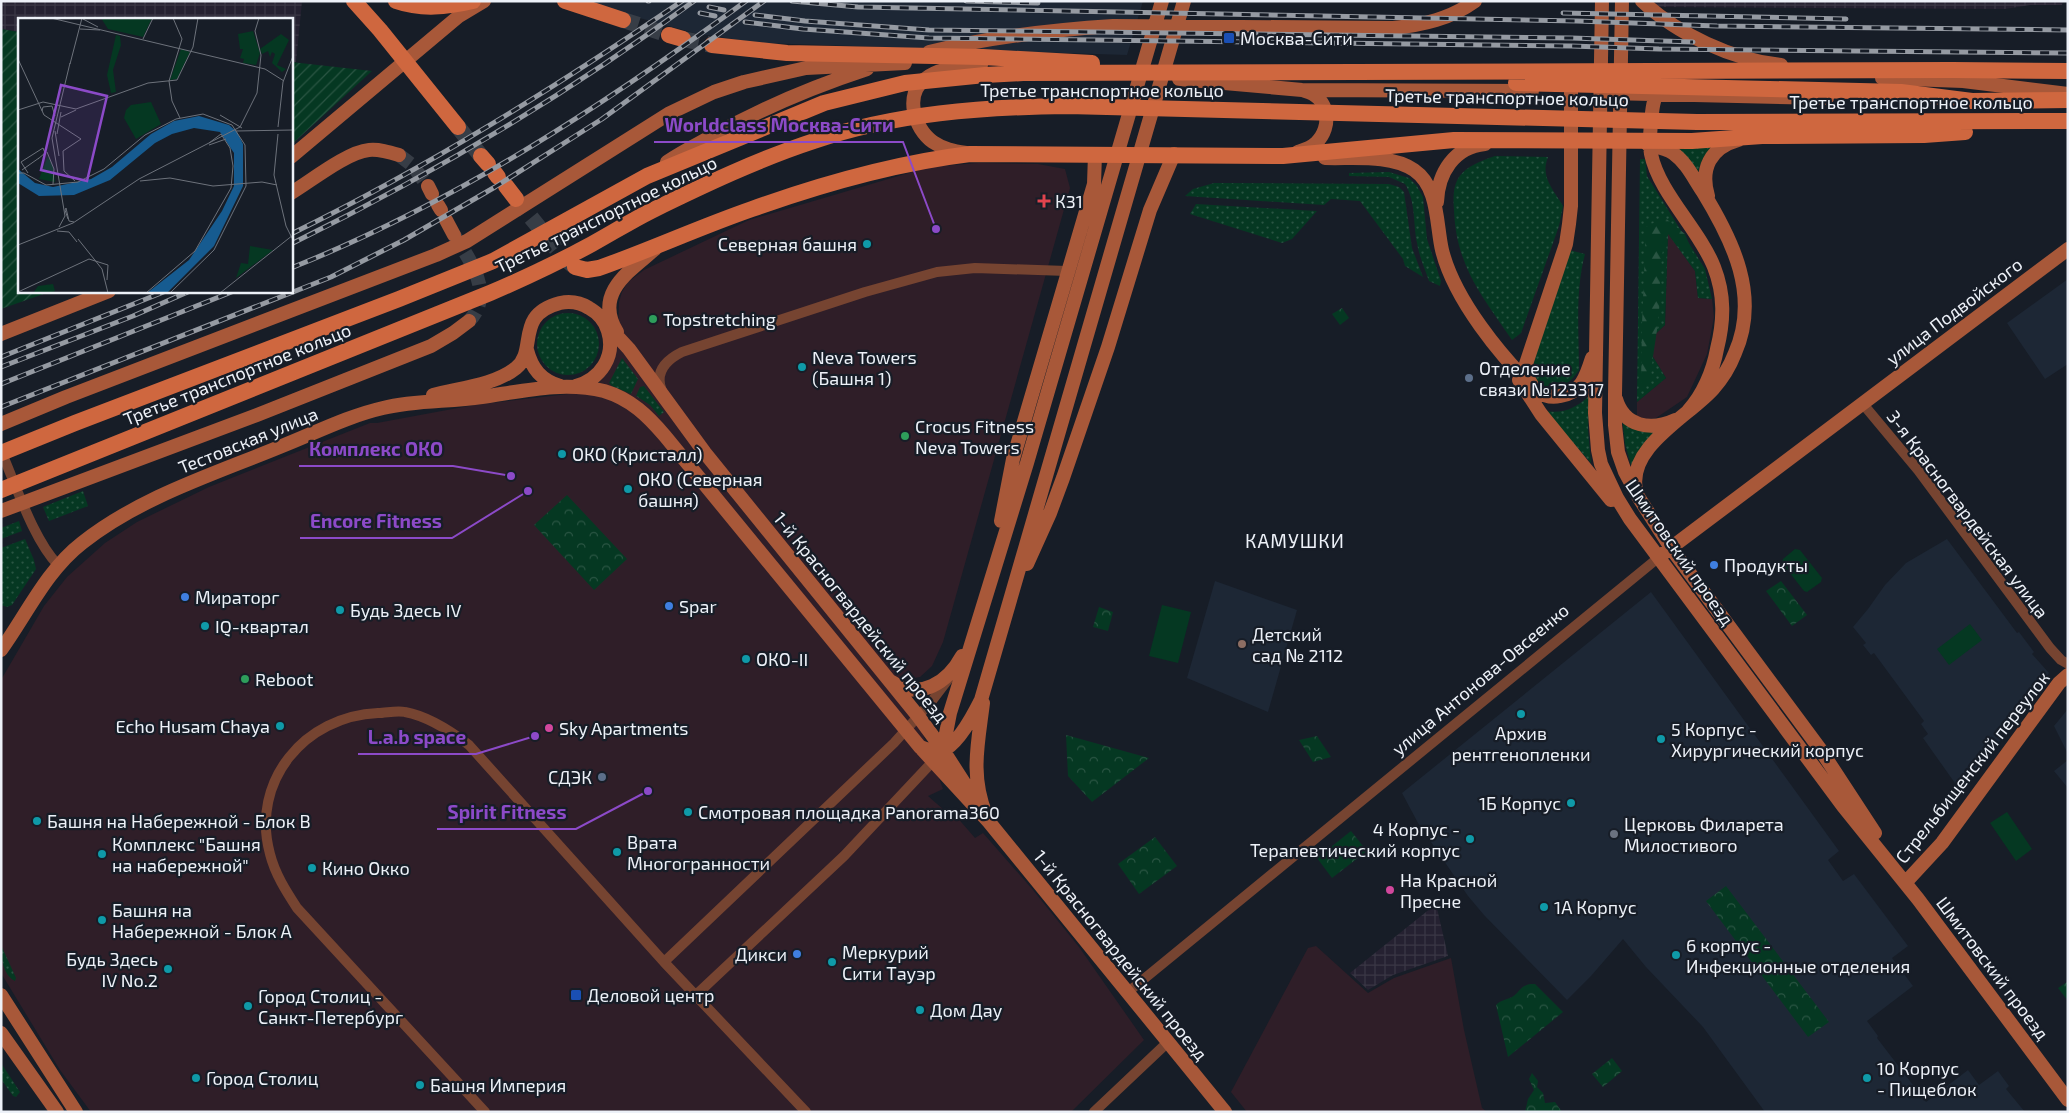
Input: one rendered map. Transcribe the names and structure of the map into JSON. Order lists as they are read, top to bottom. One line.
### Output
{"streets":{"main road":["Третье транспортное кольцо","улица Подвойского","Тестовская улица","Шмитовский проезд","1-й Красногвардейский проезд","улица Антонова-Овсеенко","Стрельбищенский переулок"],"street":["3-я Красногвардейская улица"]},"crossings":[["улица Подвойского","3-я Красногвардейская улица"],["улица Подвойского","улица Антонова-Овсеенко"],["Тестовская улица","1-й Красногвардейский проезд"],["3-я Красногвардейская улица","улица Антонова-Овсеенко"],["Шмитовский проезд","улица Антонова-Овсеенко"],["Шмитовский проезд","Стрельбищенский переулок"],["1-й Красногвардейский проезд","улица Антонова-Овсеенко"]],"districts":["КАМУШКИ"],"places":{"transit":["Москва-Сити","Деловой центр"],"health":["К31"],"other":["Worldclass Москва-Сити","Северная башня","Topstretching","Neva Towers (Башня 1)","Отделение связи №123317","Crocus Fitness Neva Towers","ОКО (Кристалл)","Комплекс ОКО","ОКО (Северная башня)","Encore Fitness","Продукты","Мираторг","Spar","Будь Здесь IV","IQ-квартал","Детский сад № 2112","ОКО-II","Reboot","Архив рентгенопленки","Echo Husam Chaya","Sky Apartments","L.a.b space","5 Корпус - Хирургический корпус","СДЭК","Spirit Fitness","1Б Корпус","Смотровая площадка Panorama360","Башня на Набережной - Блок В","Церковь Филарета Милостивого","4 Корпус - Терапевтический корпус","Врата Многогранности","Комплекс \"Башня на набережной\"","Кино Окко","На Красной Пресне","1А Корпус","Башня на Набережной - Блок А","Дикси","6 корпус - Инфекционные отделения","Меркурий Сити Тауэр","Будь Здесь IV No.2","Город Столиц - Санкт-Петербург","Дом Дау","Город Столиц","10 Корпус - Пищеблок","Башня Империя"]}}
